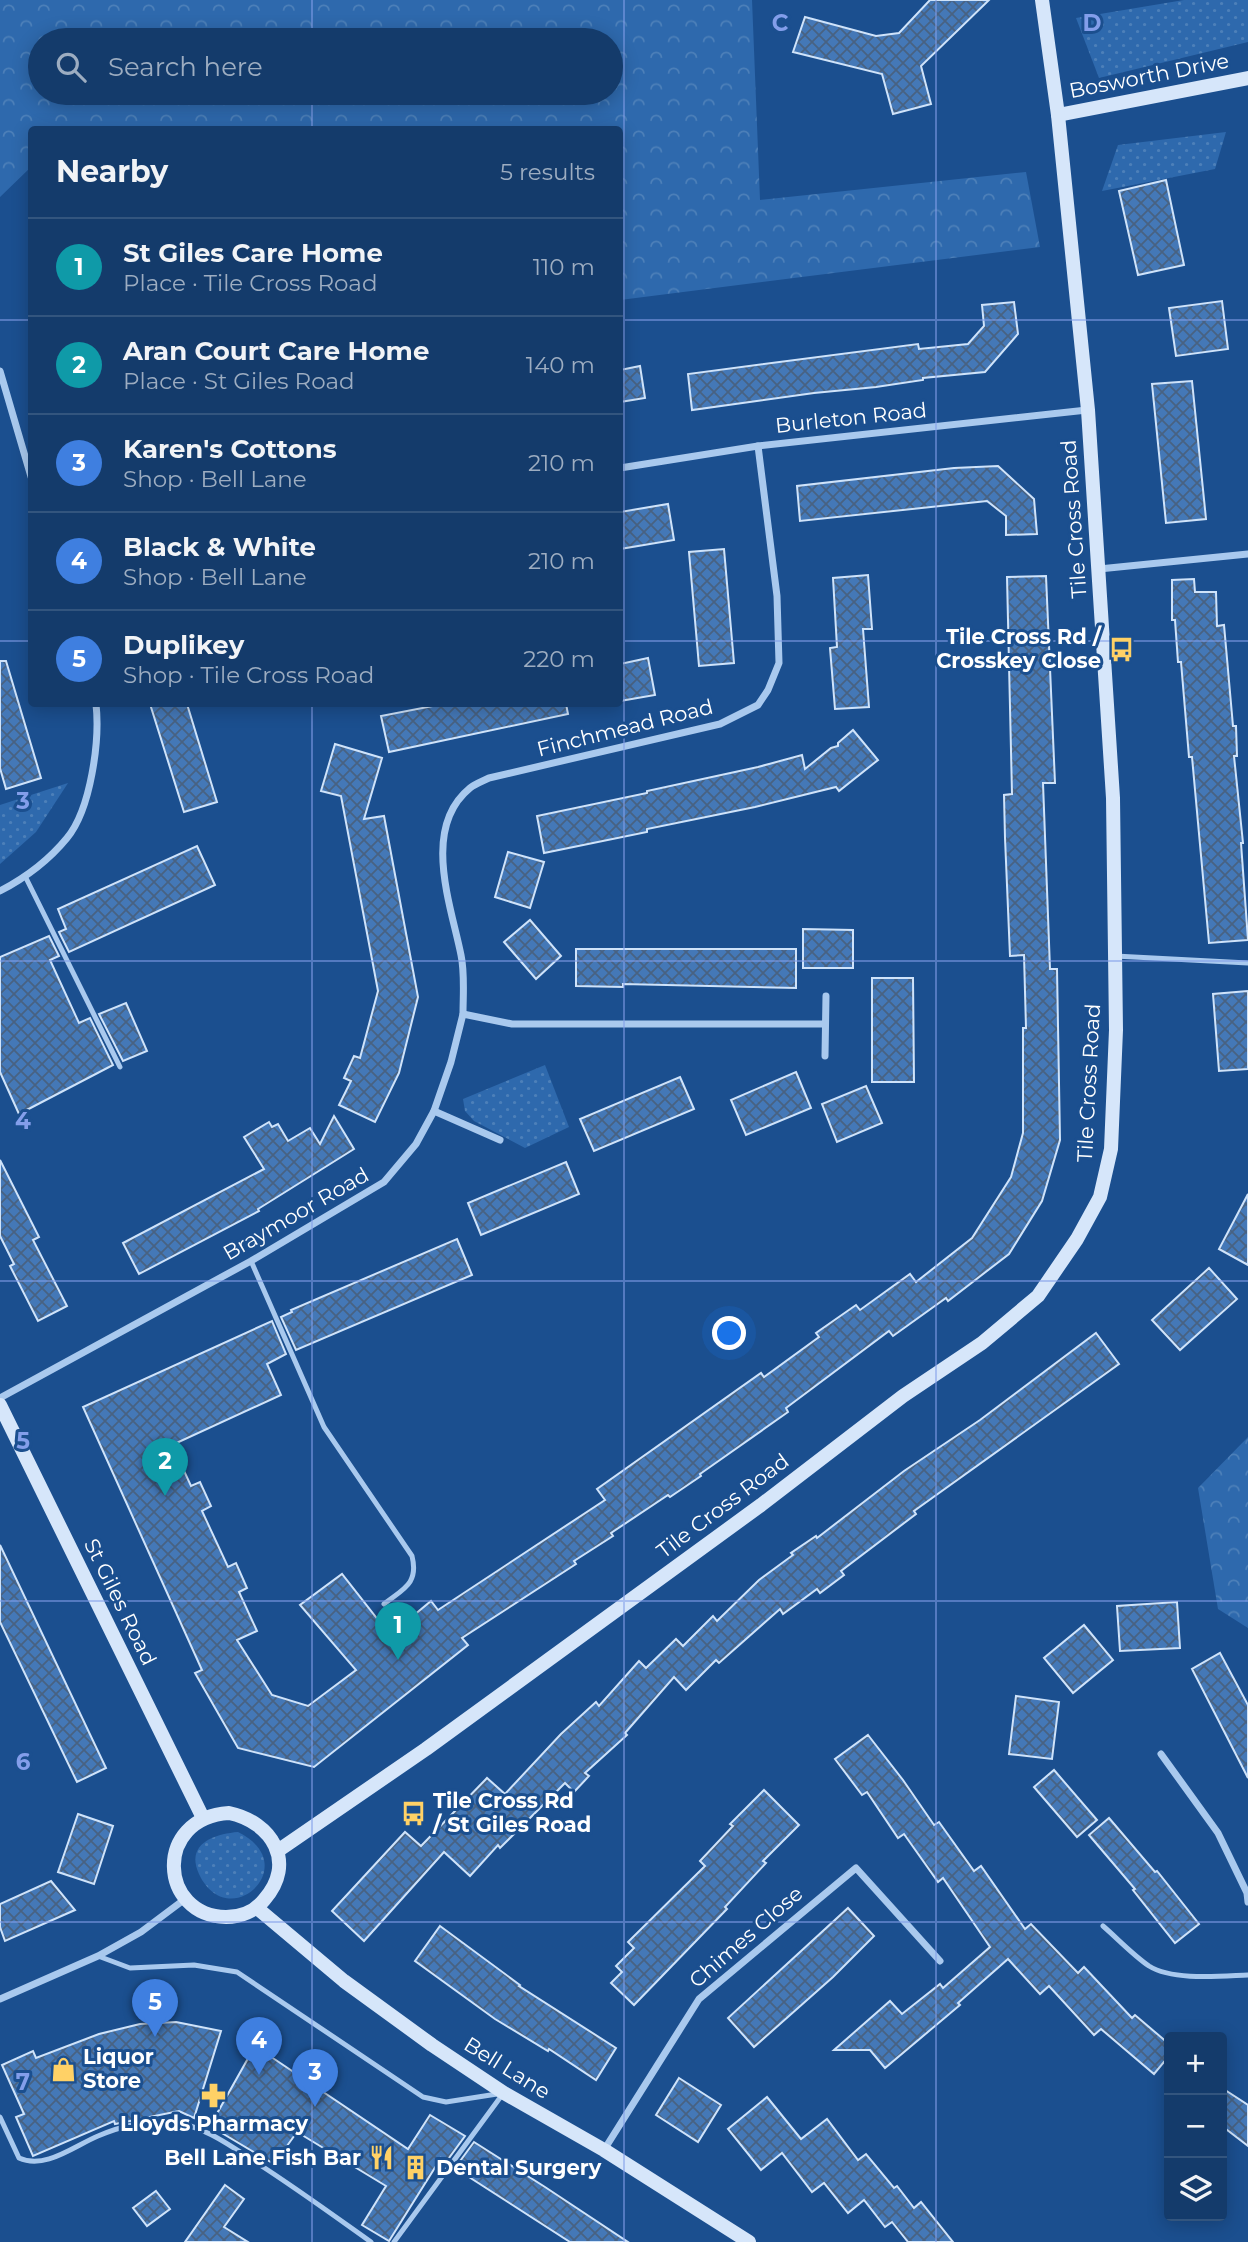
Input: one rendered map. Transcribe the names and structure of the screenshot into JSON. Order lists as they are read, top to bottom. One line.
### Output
{"streets":{"street":["Bosworth Drive","Burleton Road","Tile Cross Road","Finchmead Road","Braymoor Road","St Giles Road","Chimes Close","Bell Lane"]},"crossings":[["Bosworth Drive","Tile Cross Road"],["Burleton Road","Tile Cross Road"],["Burleton Road","Finchmead Road"],["Tile Cross Road","St Giles Road"],["Tile Cross Road","Bell Lane"],["Finchmead Road","Braymoor Road"],["St Giles Road","Bell Lane"],["Chimes Close","Bell Lane"]],"places":{"bus stop":["Tile Cross Rd / Crosskey Close","Tile Cross Rd / St Giles Road"],"shop":["Liquor Store"],"pharmacy":["Lloyds Pharmacy"],"restaurant":["Bell Lane Fish Bar"],"building":["Dental Surgery"]},"page":{"search":"Search here","heading":["Nearby","5 results"],"list":[{"mark":"1","name":"St Giles Care Home","note":"Place · Tile Cross Road","value":"110 m"},{"mark":"2","name":"Aran Court Care Home","note":"Place · St Giles Road","value":"140 m"},{"mark":"3","name":"Karen's Cottons","note":"Shop · Bell Lane","value":"210 m"},{"mark":"4","name":"Black & White","note":"Shop · Bell Lane","value":"210 m"},{"mark":"5","name":"Duplikey","note":"Shop · Tile Cross Road","value":"220 m"}],"pins":["2","1","5","4","3"],"map_buttons":["+","−"]},"grid":{"columns":["C","D"],"rows":["3","4","5","6","7"]}}
